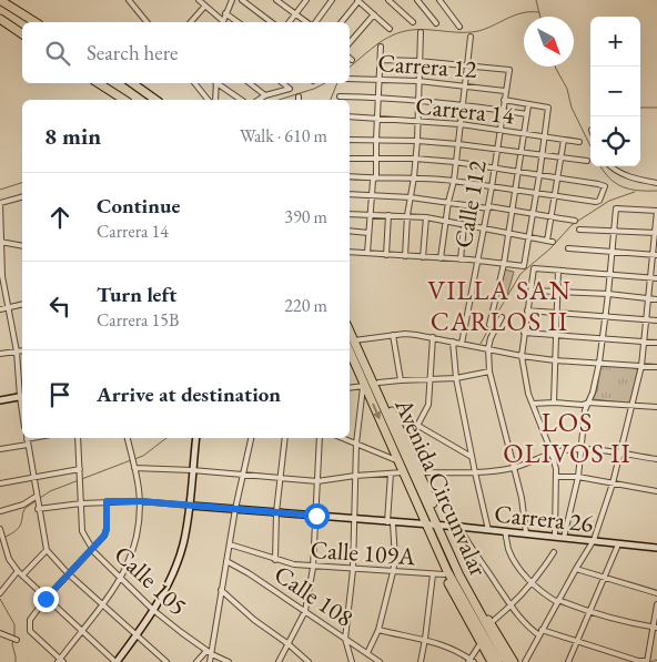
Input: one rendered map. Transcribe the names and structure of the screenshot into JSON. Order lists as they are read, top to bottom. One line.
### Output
{"streets":{"highway":["Avenida Circunvalar"],"street":["Carrera 12","Carrera 14","Calle 112","Carrera 26","Calle 109A","Calle 105","Calle 108"]},"crossings":[["Carrera 12","Carrera 14"],["Carrera 12","Calle 112"],["Carrera 14","Calle 112"],["Avenida Circunvalar","Carrera 26"]],"districts":["VILLA SAN CARLOS II","LOS OLIVOS II"],"north":"bottom right","page":{"map_buttons":["+","−"],"search":"Search here","heading":["8 min","Walk · 610 m"],"list":[["Continue","Carrera 14","390 m"],["Turn left","Carrera 15B","220 m"],"Arrive at destination"]}}
